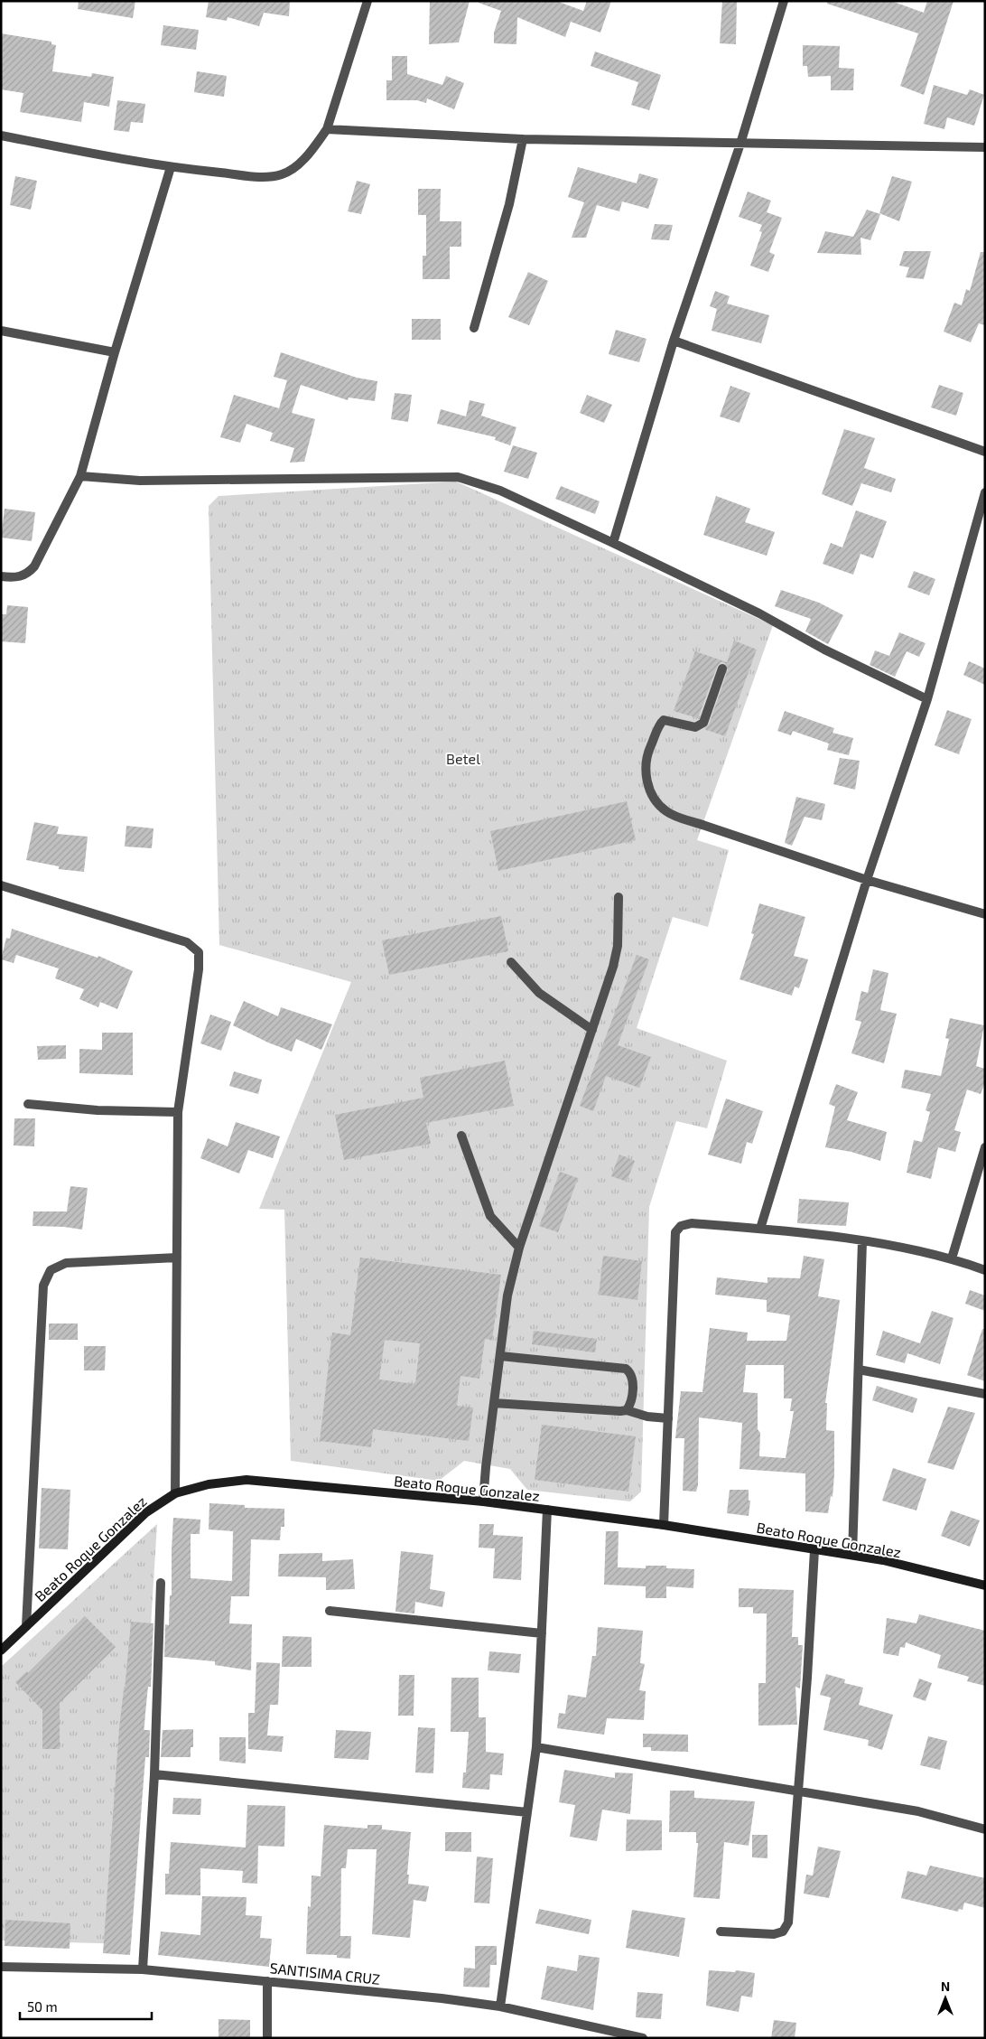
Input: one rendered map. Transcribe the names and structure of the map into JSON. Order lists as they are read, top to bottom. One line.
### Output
{"streets":{"street":["Beato Roque Gonzalez","SANTISIMA CRUZ"]},"parks":["Betel"],"scale_bar":"50 m","north":"top"}
